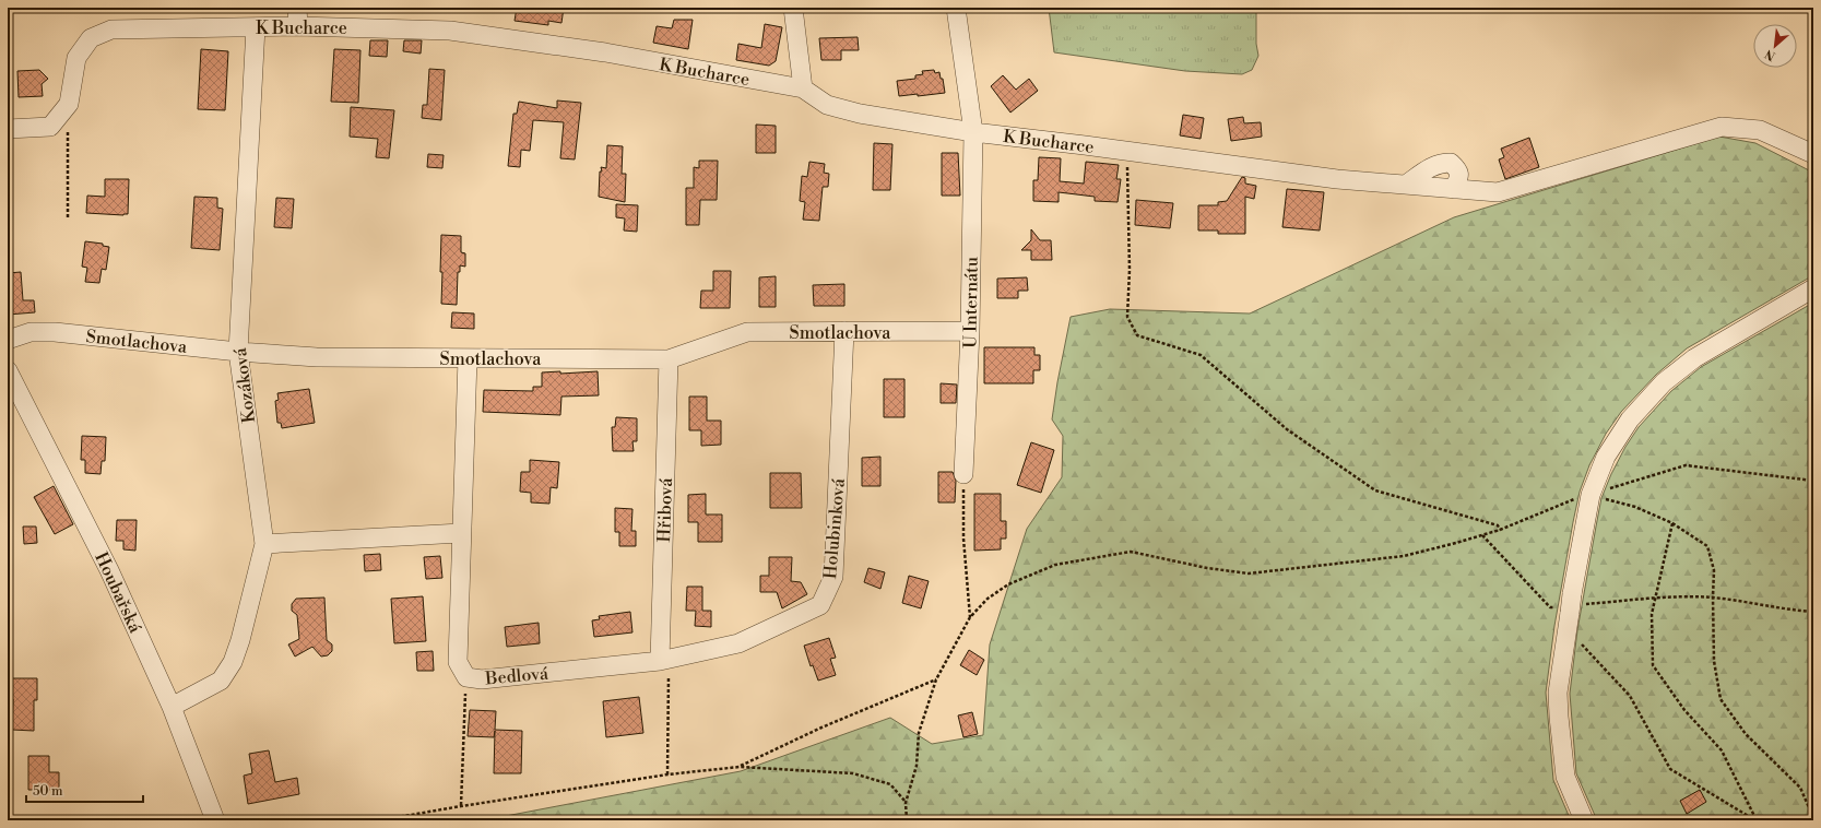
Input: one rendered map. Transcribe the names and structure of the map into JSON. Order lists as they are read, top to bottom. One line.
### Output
{"streets":{"street":["K Bucharce","U Internátu","Smotlachova","Kozáková","Hřibová","Holubinková","Houbařská","Bedlová"]},"crossings":[["K Bucharce","U Internátu"],["K Bucharce","Kozáková"],["U Internátu","Smotlachova"],["Smotlachova","Kozáková"],["Smotlachova","Hřibová"],["Smotlachova","Holubinková"],["Smotlachova","Bedlová"],["Kozáková","Houbařská"],["Hřibová","Holubinková"],["Hřibová","Bedlová"],["Holubinková","Bedlová"]],"scale_bar":"50 m","north":"bottom left"}
